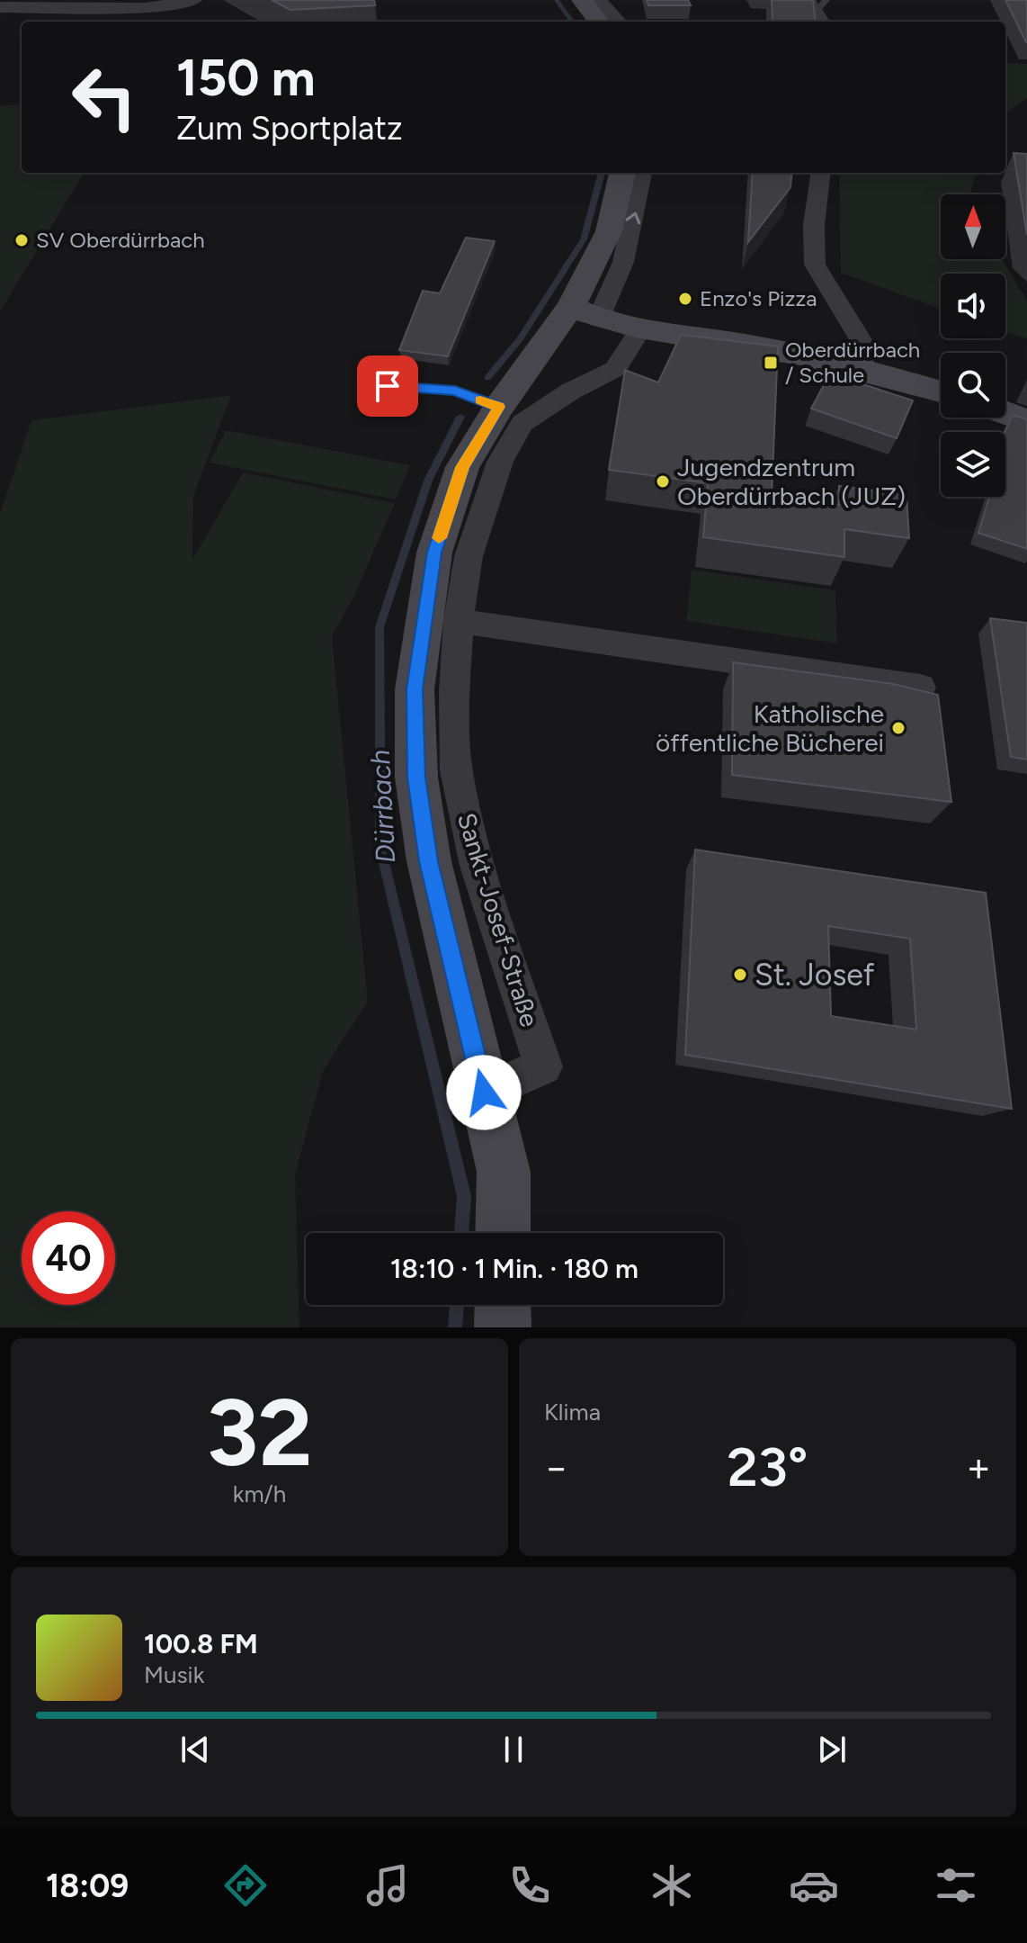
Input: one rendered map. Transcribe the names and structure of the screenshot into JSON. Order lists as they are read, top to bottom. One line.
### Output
{"streets":{"street":["Sankt-Josef-Straße"]},"water":["Dürrbach"],"places":{"other":["SV Oberdürrbach","Enzo's Pizza","Jugendzentrum Oberdürrbach (JUZ)","Katholische öffentliche Bücherei","St. Josef"],"transit":["Oberdürrbach / Schule"]},"north":"top","page":{"turn":["150 m","Zum Sportplatz"],"limit":"40","trip":"18:10 · 1 Min. · 180 m","tile":[["32","km/h"],"Klima"],"heat":["−","23°","+"],"song":["100.8 FM","Musik"],"tabs":"18:09"}}
